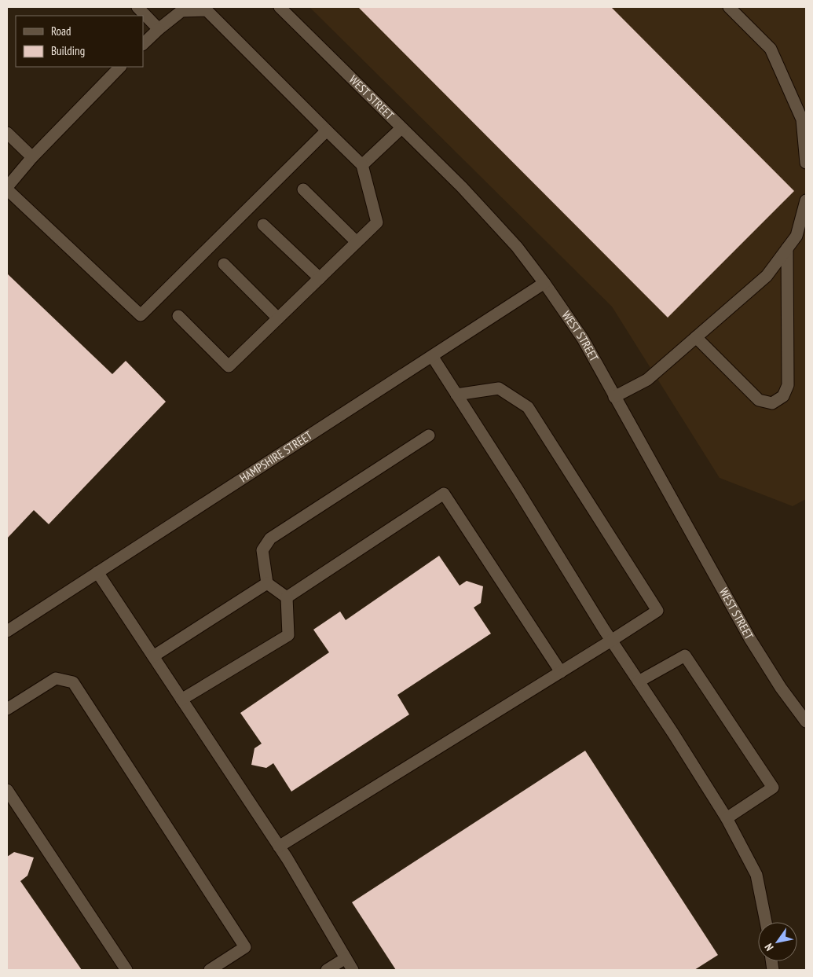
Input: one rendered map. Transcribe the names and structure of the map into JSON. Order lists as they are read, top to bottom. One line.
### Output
{"streets":{"street":["WEST STREET","HAMPSHIRE STREET"]},"crossings":[["WEST STREET","HAMPSHIRE STREET"]],"legend":["Road","Building"],"north":"bottom left"}
